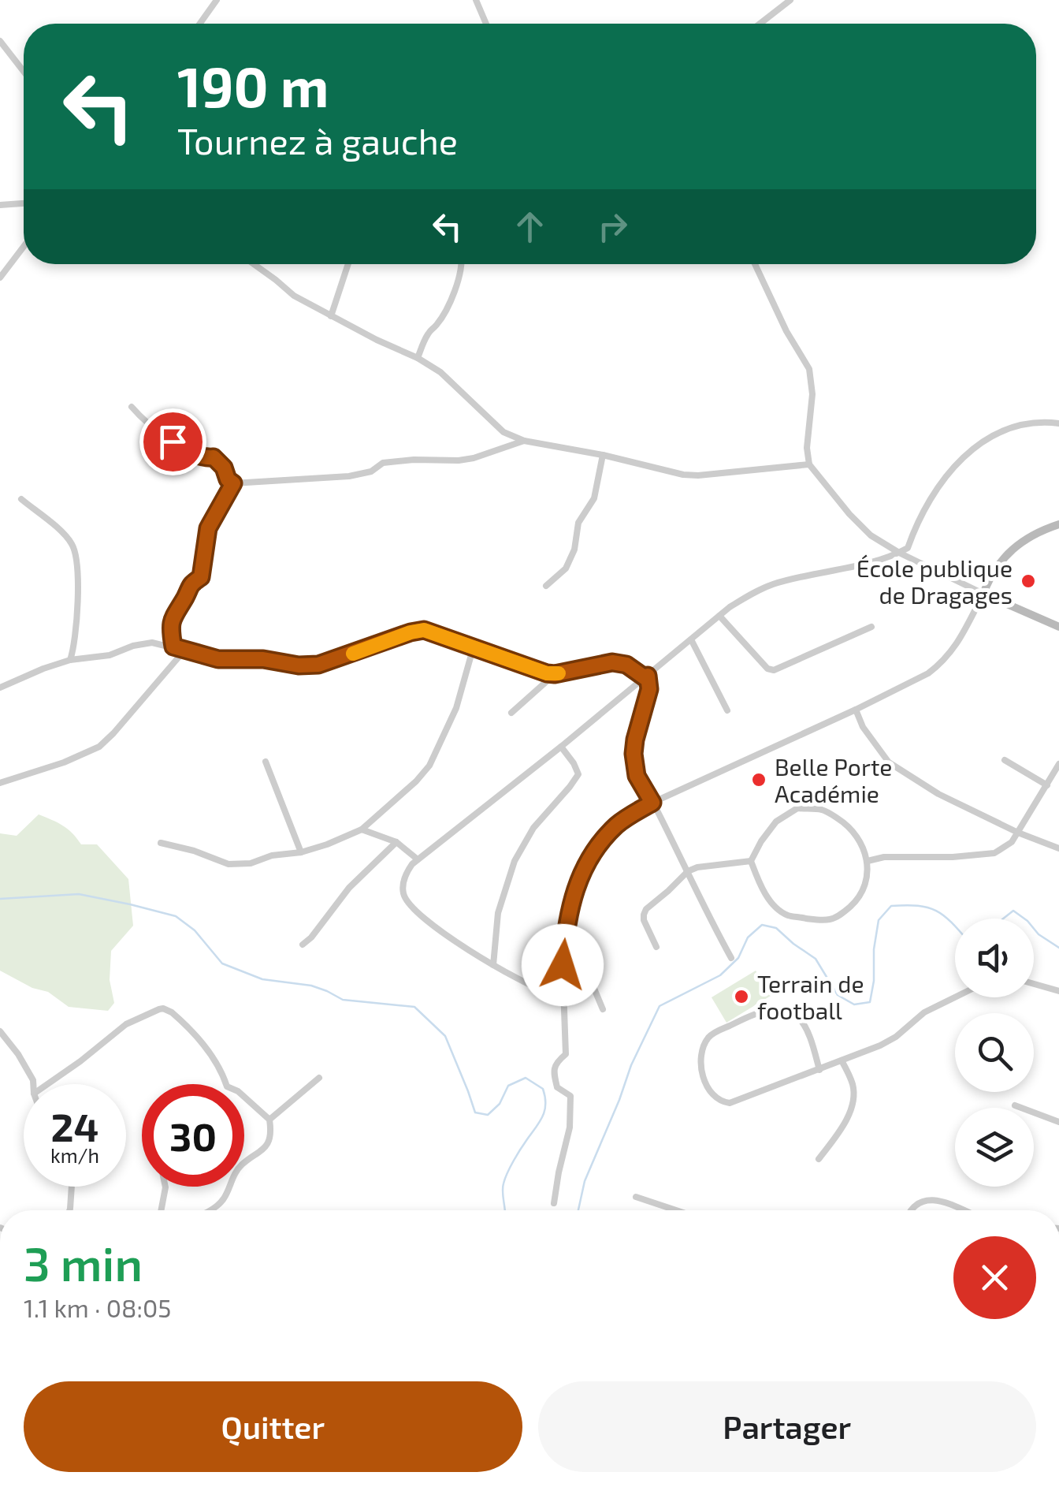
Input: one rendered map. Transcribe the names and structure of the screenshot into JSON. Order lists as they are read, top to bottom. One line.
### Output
{"places":["École publique de Dragages","Belle Porte Académie","Terrain de football"],"page":{"turn":["190 m","Tournez à gauche"],"speed":"24 km/h","limit":"30","heading":["3 min","1.1 km · 08:05"],"buttons":["Quitter","Partager"]}}
